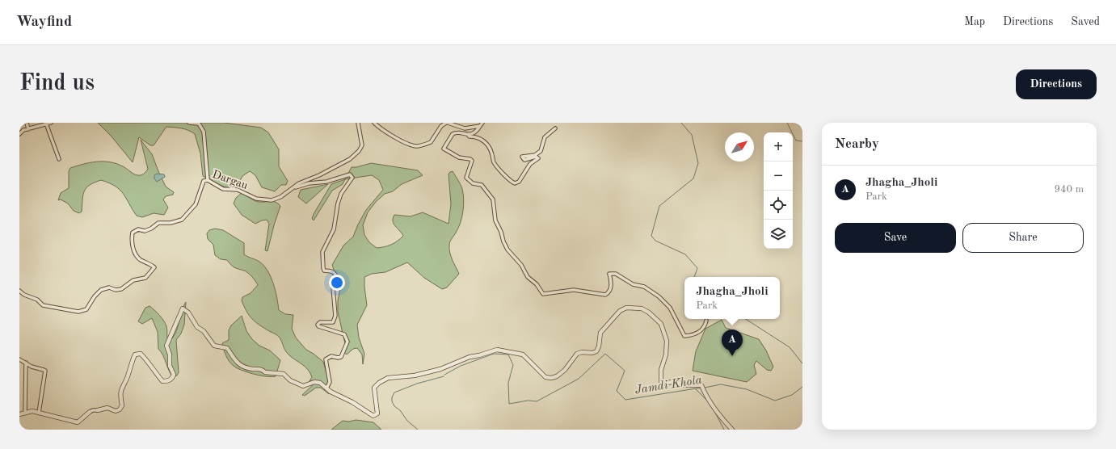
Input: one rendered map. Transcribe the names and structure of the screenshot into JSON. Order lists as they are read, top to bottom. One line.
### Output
{"streets":{"street":["Dargau"]},"water":["Jamdi Khola"],"north":"top right","page":{"header":"Wayfind","nav":["Map","Directions","Saved"],"buttons":["Directions",["Save","Share"]],"title":"Find us","heading":"Nearby","map_buttons":["+","−"],"list":[{"mark":"A","name":"Jhagha_Jholi","note":"Park","value":"940 m"}],"popup":["Jhagha_Jholi","Park"],"pins":"A"}}
